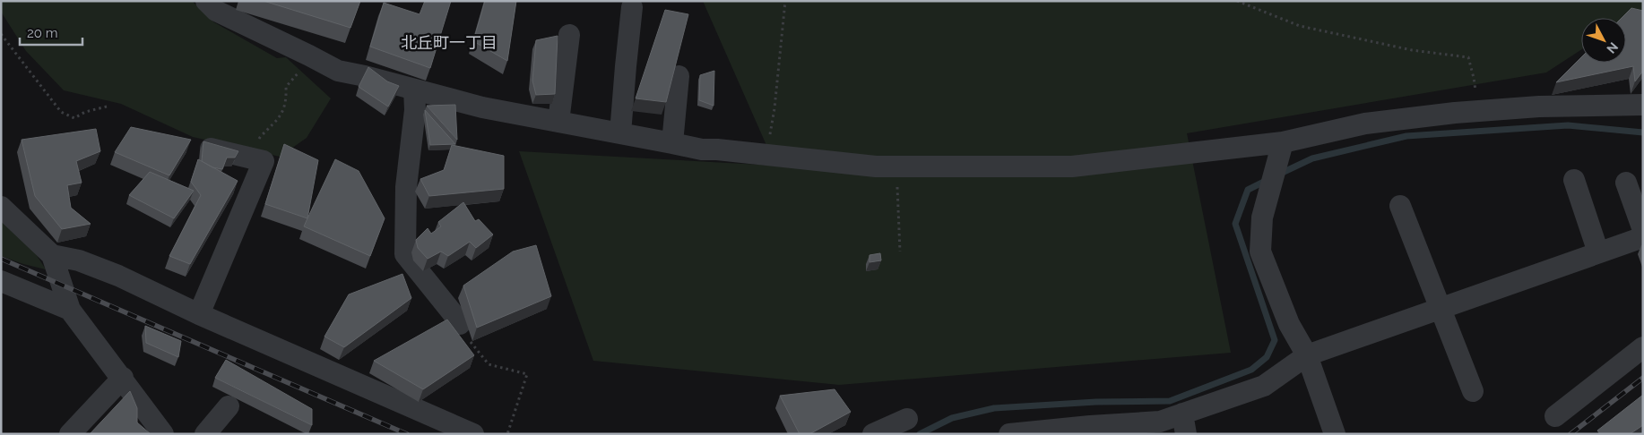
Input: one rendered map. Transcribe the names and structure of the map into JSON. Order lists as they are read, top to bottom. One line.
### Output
{"districts":["北丘町一丁目"],"scale_bar":"20 m","north":"bottom right"}
